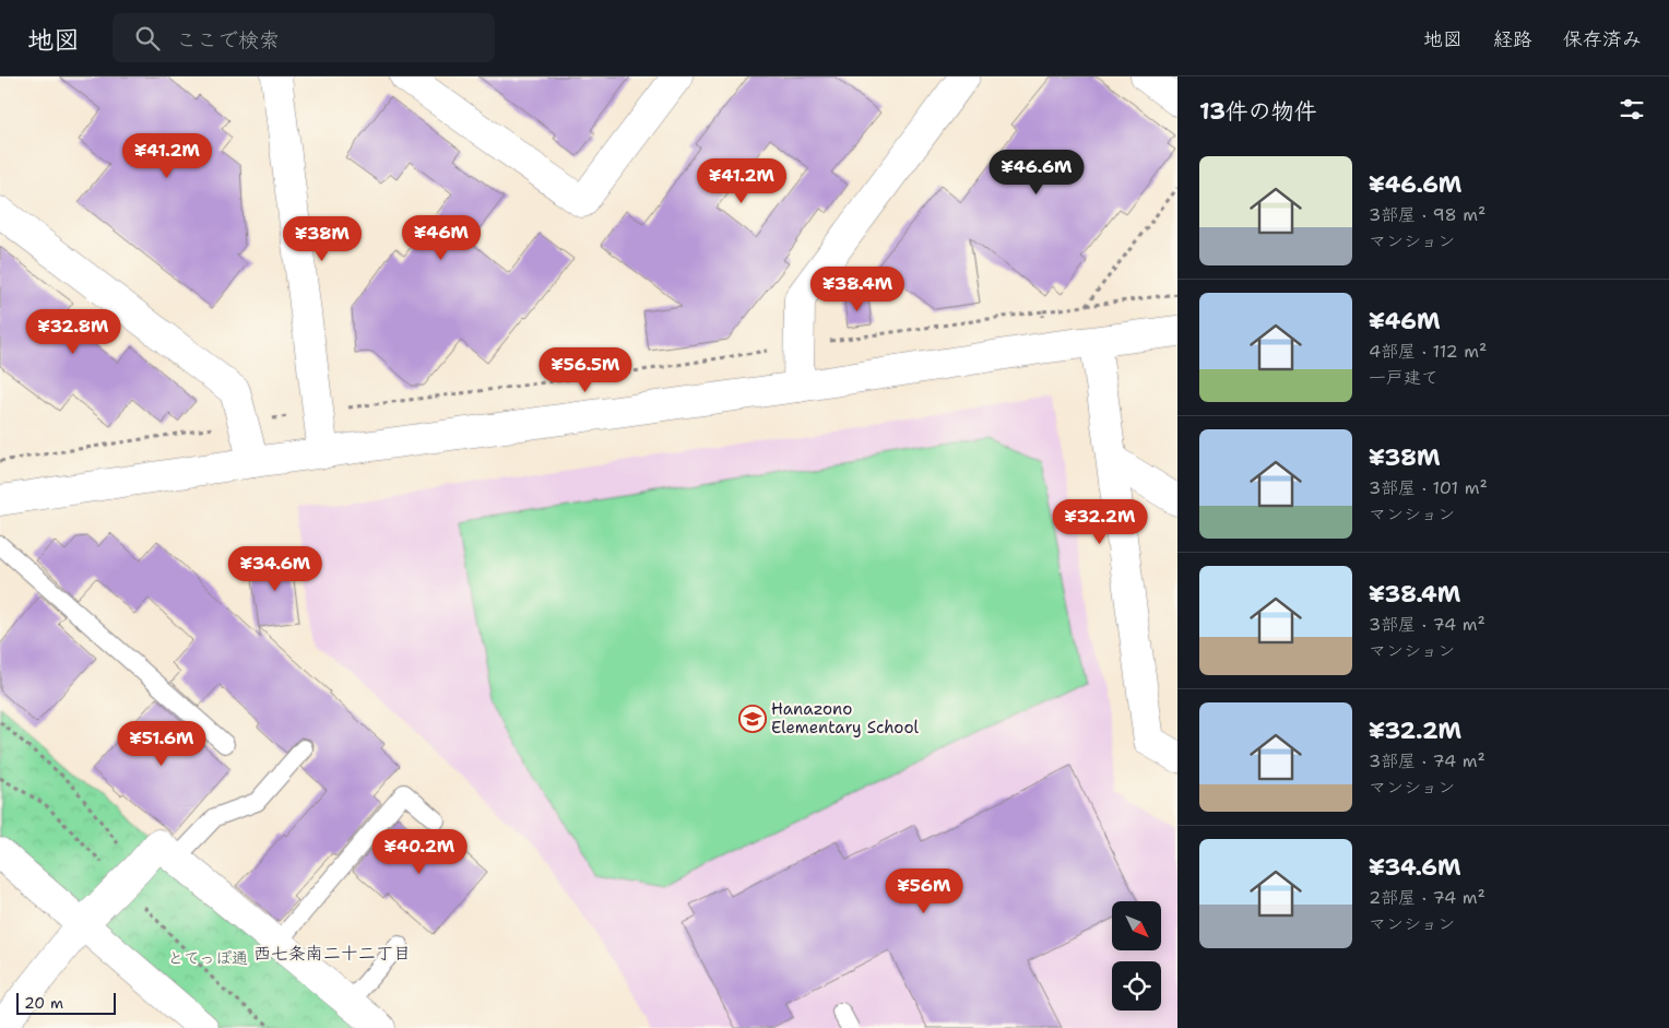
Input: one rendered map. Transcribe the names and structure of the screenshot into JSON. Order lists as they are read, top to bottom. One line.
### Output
{"districts":["西七条南二十二丁目"],"parks":["とてっぽ通"],"places":{"school or university":["Hanazono Elementary School"]},"scale_bar":"20 m","north":"bottom right","page":{"header":"地図","search":"ここで検索","nav":["地図","経路","保存済み"],"heading":"13件の物件","price":["¥41.2M","¥46.6M","¥41.2M","¥46M","¥38M","¥38.4M","¥32.8M","¥56.5M","¥32.2M","¥34.6M","¥51.6M","¥40.2M","¥56M"],"list":[{"name":"¥46.6M","note":"3部屋 · 98 m² · マンション"},{"name":"¥46M","note":"4部屋 · 112 m² · 一戸建て"},{"name":"¥38M","note":"3部屋 · 101 m² · マンション"},{"name":"¥38.4M","note":"3部屋 · 74 m² · マンション"},{"name":"¥32.2M","note":"3部屋 · 74 m² · マンション"},{"name":"¥34.6M","note":"2部屋 · 74 m² · マンション"}],"scale":"20 m"}}
